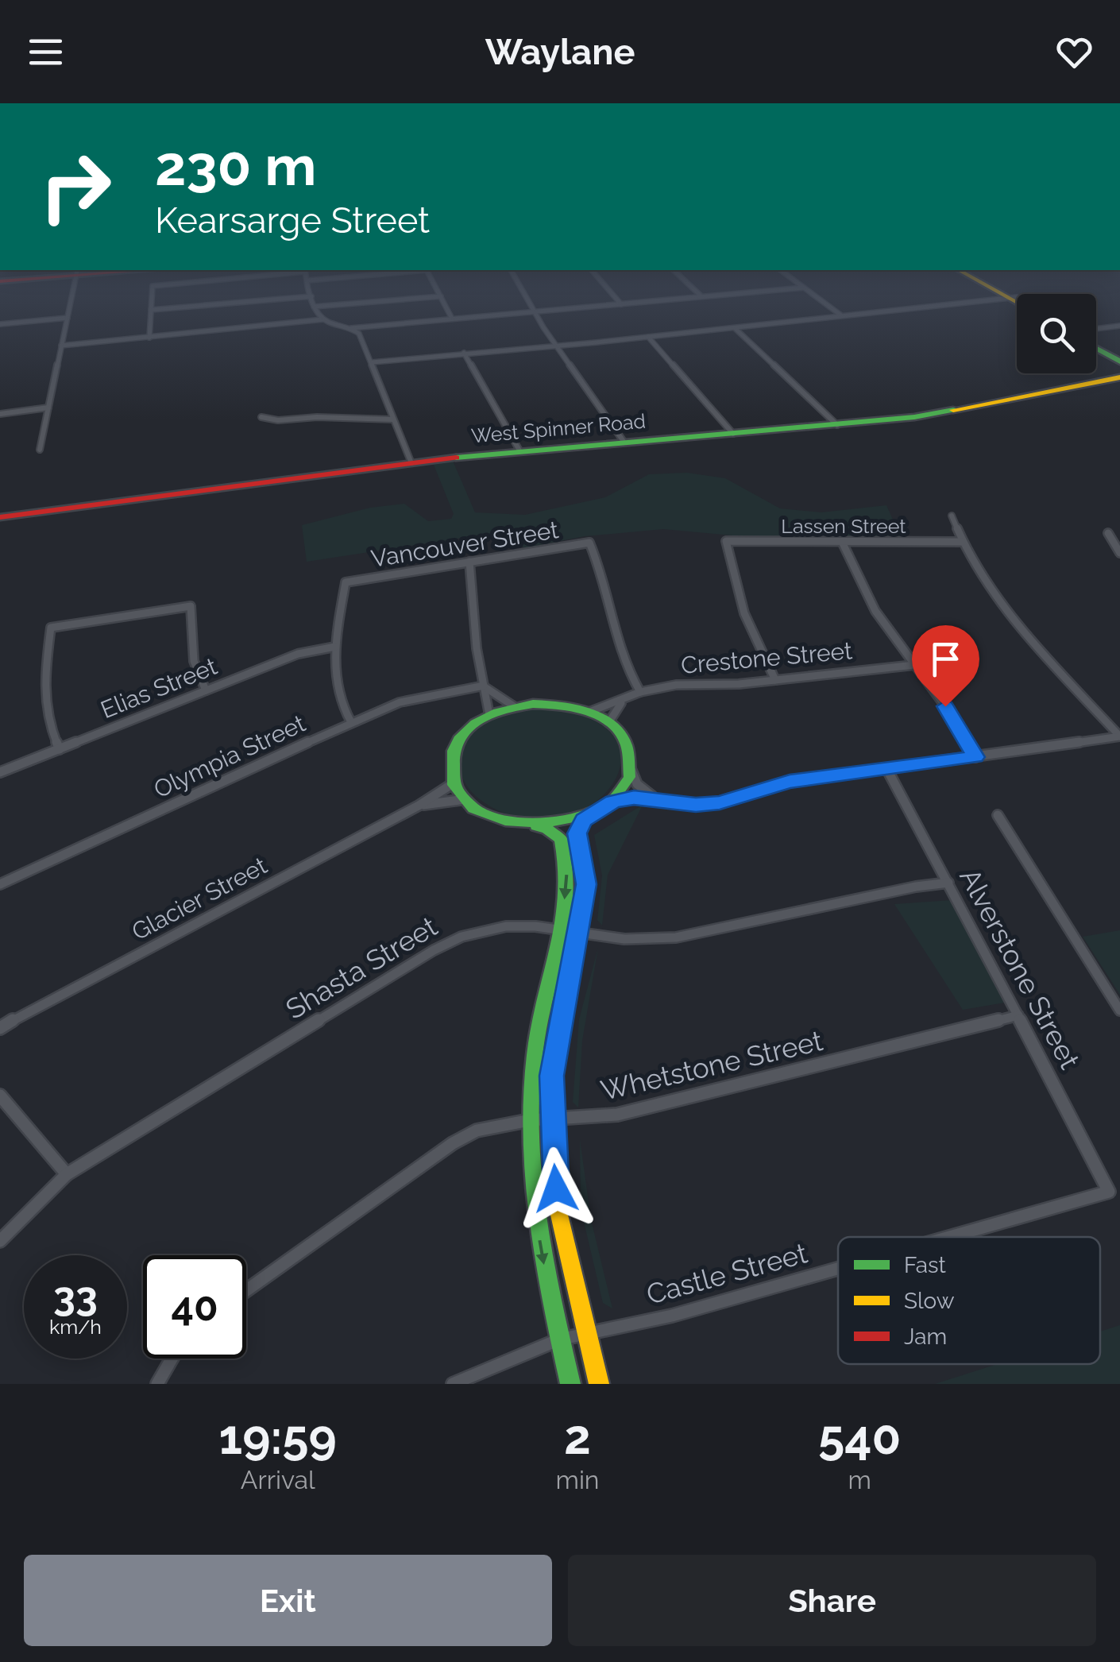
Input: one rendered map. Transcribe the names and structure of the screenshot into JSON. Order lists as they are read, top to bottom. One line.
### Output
{"streets":{"street":["West Spinner Road","Lassen Street","Vancouver Street","Crestone Street","Elias Street","Olympia Street","Glacier Street","Shasta Street","Alverstone Street","Whetstone Street","Castle Street"]},"crossings":[["Lassen Street","Crestone Street"],["Vancouver Street","Crestone Street"],["Vancouver Street","Elias Street"],["Crestone Street","Glacier Street"],["Shasta Street","Alverstone Street"],["Alverstone Street","Whetstone Street"],["Alverstone Street","Castle Street"]],"legend":["Fast","Slow","Jam"],"page":{"header":"Waylane","turn":["230 m","Kearsarge Street"],"speed":"33 km/h","limit":"40","eta":["19:59","Arrival","2","min","540","m"],"buttons":["Exit","Share"]}}
